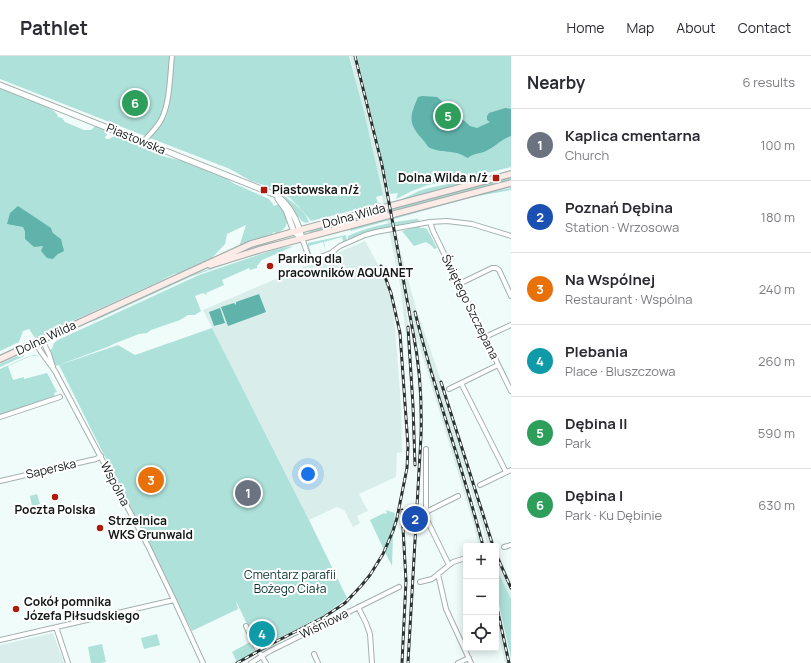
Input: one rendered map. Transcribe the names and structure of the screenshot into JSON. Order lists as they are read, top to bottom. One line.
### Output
{"streets":{"main road":["Dolna Wilda"],"street":["Piastowska","Świętego Szczepana","Saperska","Wspólna","Wiśniowa"]},"crossings":[["Piastowska","Dolna Wilda"],["Piastowska","Świętego Szczepana"],["Dolna Wilda","Wspólna"],["Saperska","Wspólna"]],"parks":["Cmentarz parafii Bożego Ciała"],"places":{"transit":["Dolna Wilda n/ż","Piastowska n/ż"],"other":["Parking dla pracowników AQUANET","Poczta Polska","Strzelnica WKS Grunwald","Cokół pomnika Józefa Piłsudskiego"]},"page":{"header":"Pathlet","nav":["Home","Map","About","Contact"],"heading":["Nearby","6 results"],"pins":["6","5","3","1","2","4"],"list":[{"mark":"1","name":"Kaplica cmentarna","note":"Church","value":"100 m"},{"mark":"2","name":"Poznań Dębina","note":"Station · Wrzosowa","value":"180 m"},{"mark":"3","name":"Na Wspólnej","note":"Restaurant · Wspólna","value":"240 m"},{"mark":"4","name":"Plebania","note":"Place · Bluszczowa","value":"260 m"},{"mark":"5","name":"Dębina II","note":"Park","value":"590 m"},{"mark":"6","name":"Dębina I","note":"Park · Ku Dębinie","value":"630 m"}],"map_buttons":["+","−"]}}
